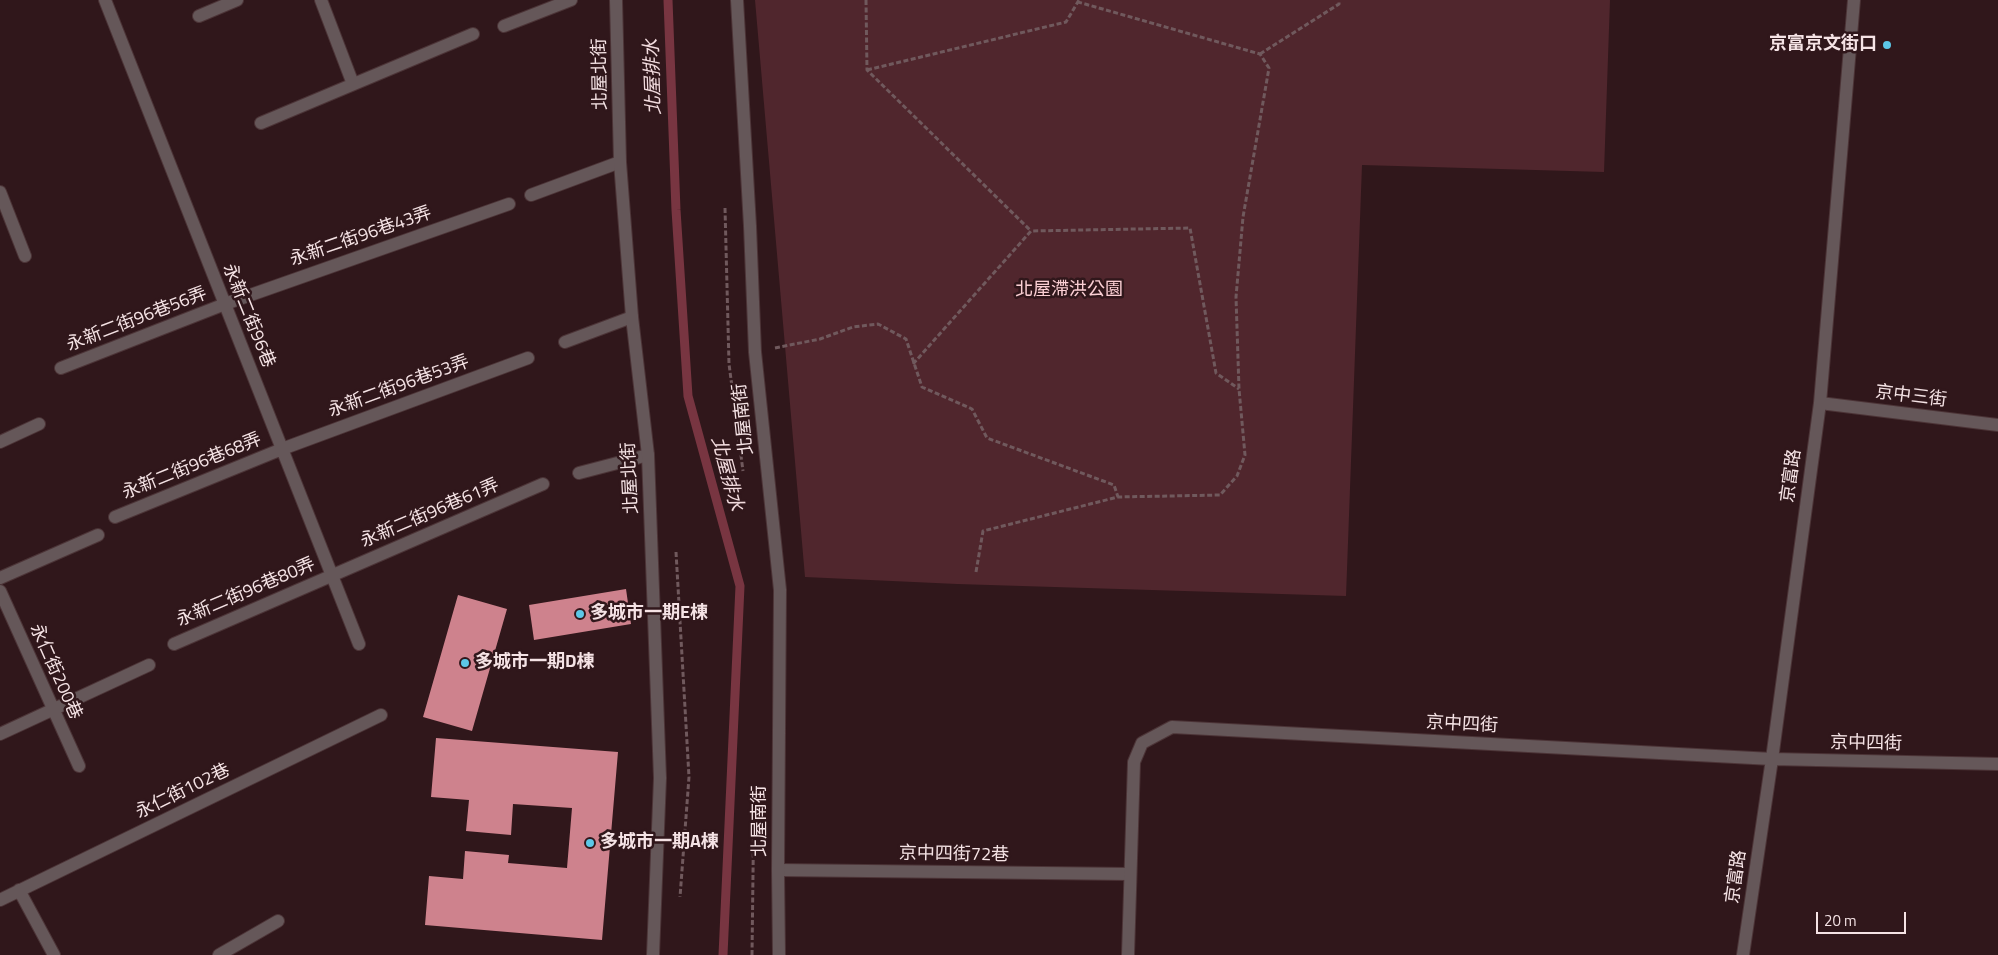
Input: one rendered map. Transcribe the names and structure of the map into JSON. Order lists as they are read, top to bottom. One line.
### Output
{"streets":{"street":["北屋北街","永新二街96巷43弄","永新二街96巷","永新二街96巷56弄","永新二街96巷53弄","京中三街","北屋南街","永新二街96巷68弄","京富路","永新二街96巷61弄","永新二街96巷80弄","永仁街200巷","京中四街","永仁街102巷","京中四街72巷"]},"crossings":[["永新二街96巷43弄","永新二街96巷"],["永新二街96巷43弄","永新二街96巷56弄"],["永新二街96巷","永新二街96巷56弄"],["永新二街96巷","永新二街96巷53弄"],["永新二街96巷","永新二街96巷68弄"],["永新二街96巷","永新二街96巷61弄"],["永新二街96巷","永新二街96巷80弄"],["永新二街96巷53弄","永新二街96巷68弄"],["京中三街","京富路"],["北屋南街","京中四街72巷"],["京富路","京中四街"],["永新二街96巷61弄","永新二街96巷80弄"],["京中四街","京中四街72巷"]],"water":["北屋排水"],"parks":["北屋滯洪公園"],"places":["京富京文街口","多城市一期E棟","多城市一期D棟","多城市一期A棟"],"scale_bar":"20 m"}
